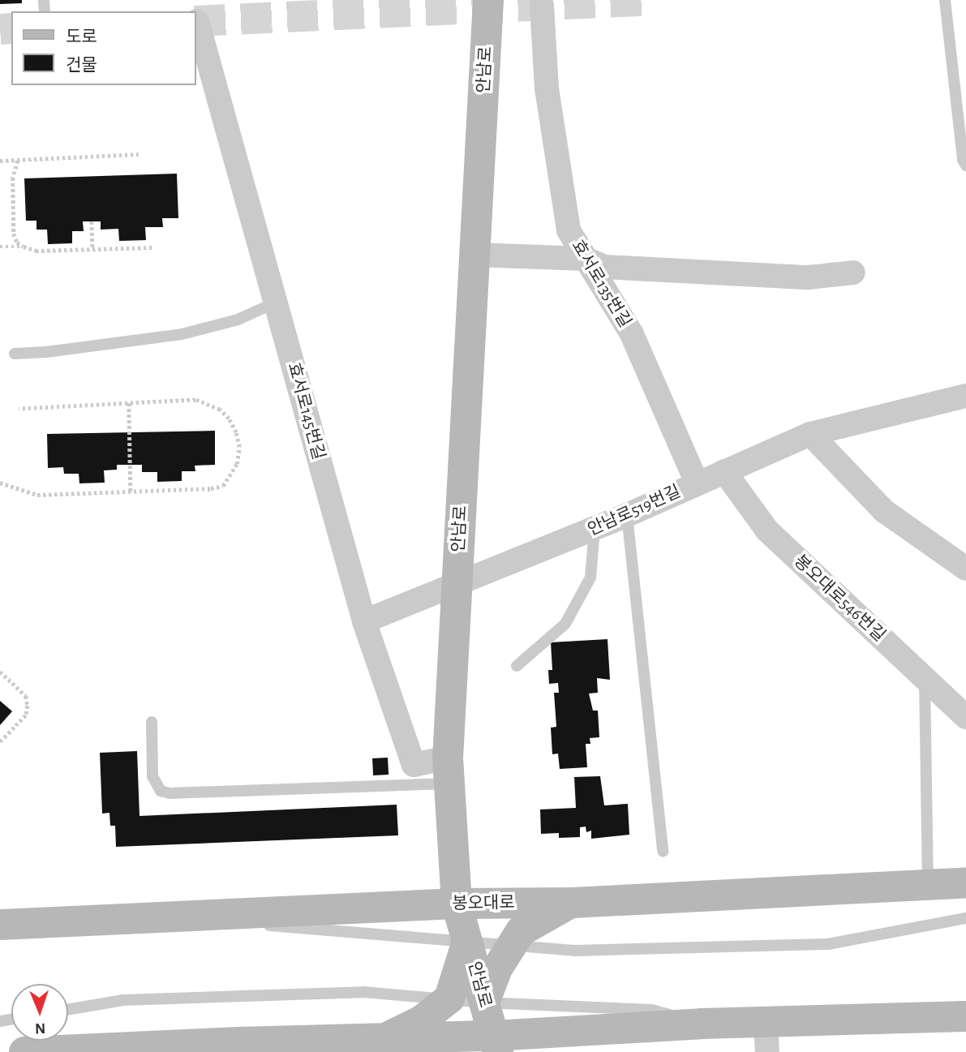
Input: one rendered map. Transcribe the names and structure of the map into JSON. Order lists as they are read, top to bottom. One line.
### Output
{"streets":{"main road":["안남로","봉오대로"],"street":["효서로135번길","효서로145번길","안남로519번길","봉오대로546번길"]},"crossings":[["안남로","효서로145번길"],["안남로","안남로519번길"],["안남로","봉오대로"],["효서로135번길","안남로519번길"],["효서로145번길","안남로519번길"],["안남로519번길","봉오대로546번길"]],"legend":["도로","건물"],"north":"bottom"}
